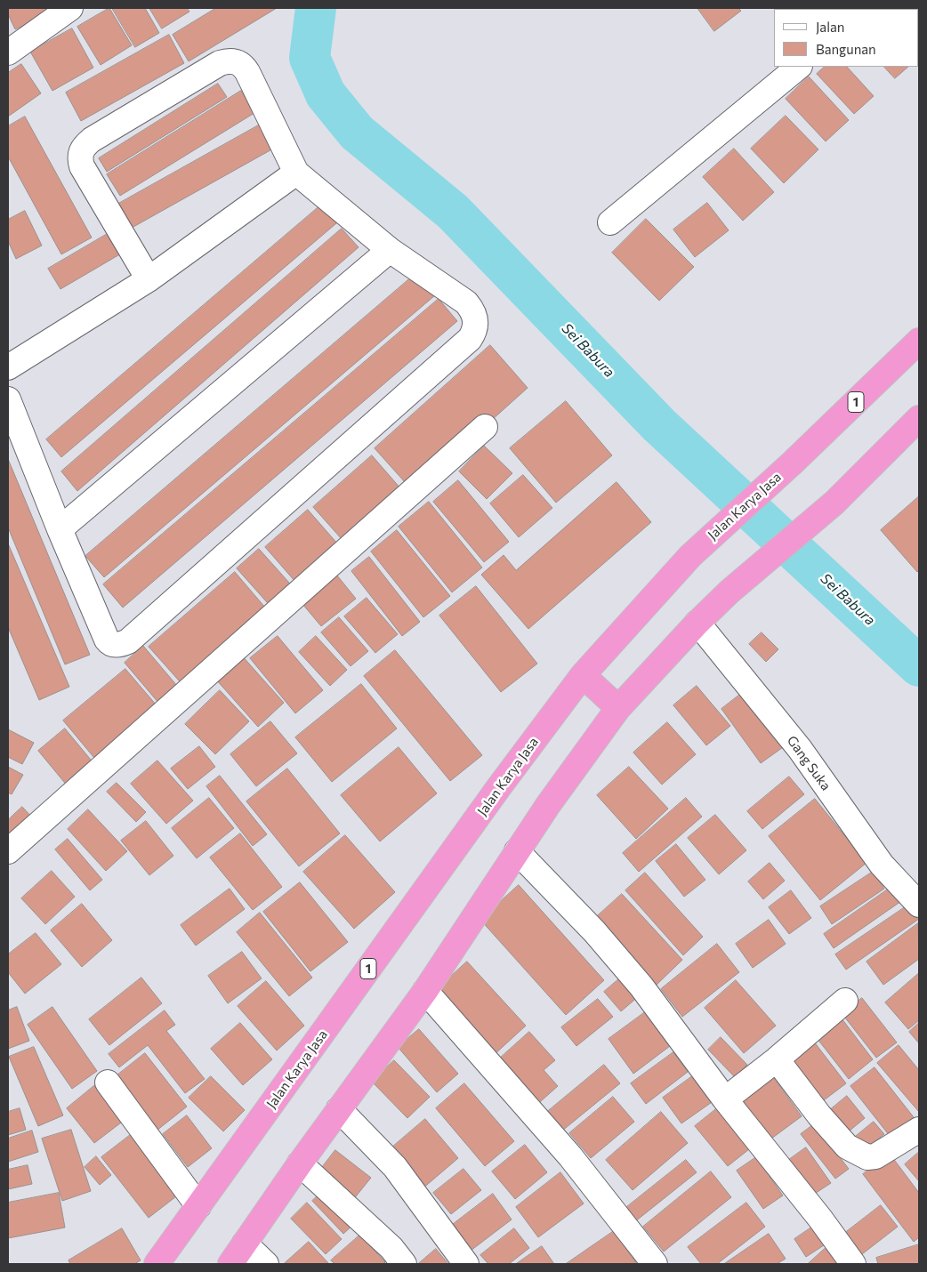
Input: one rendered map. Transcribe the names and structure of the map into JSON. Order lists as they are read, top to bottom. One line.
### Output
{"streets":{"highway":["1","Jalan Karya Jasa"],"street":["Gang Suka"]},"water":["Sei Babura"],"legend":["Jalan","Bangunan"]}
